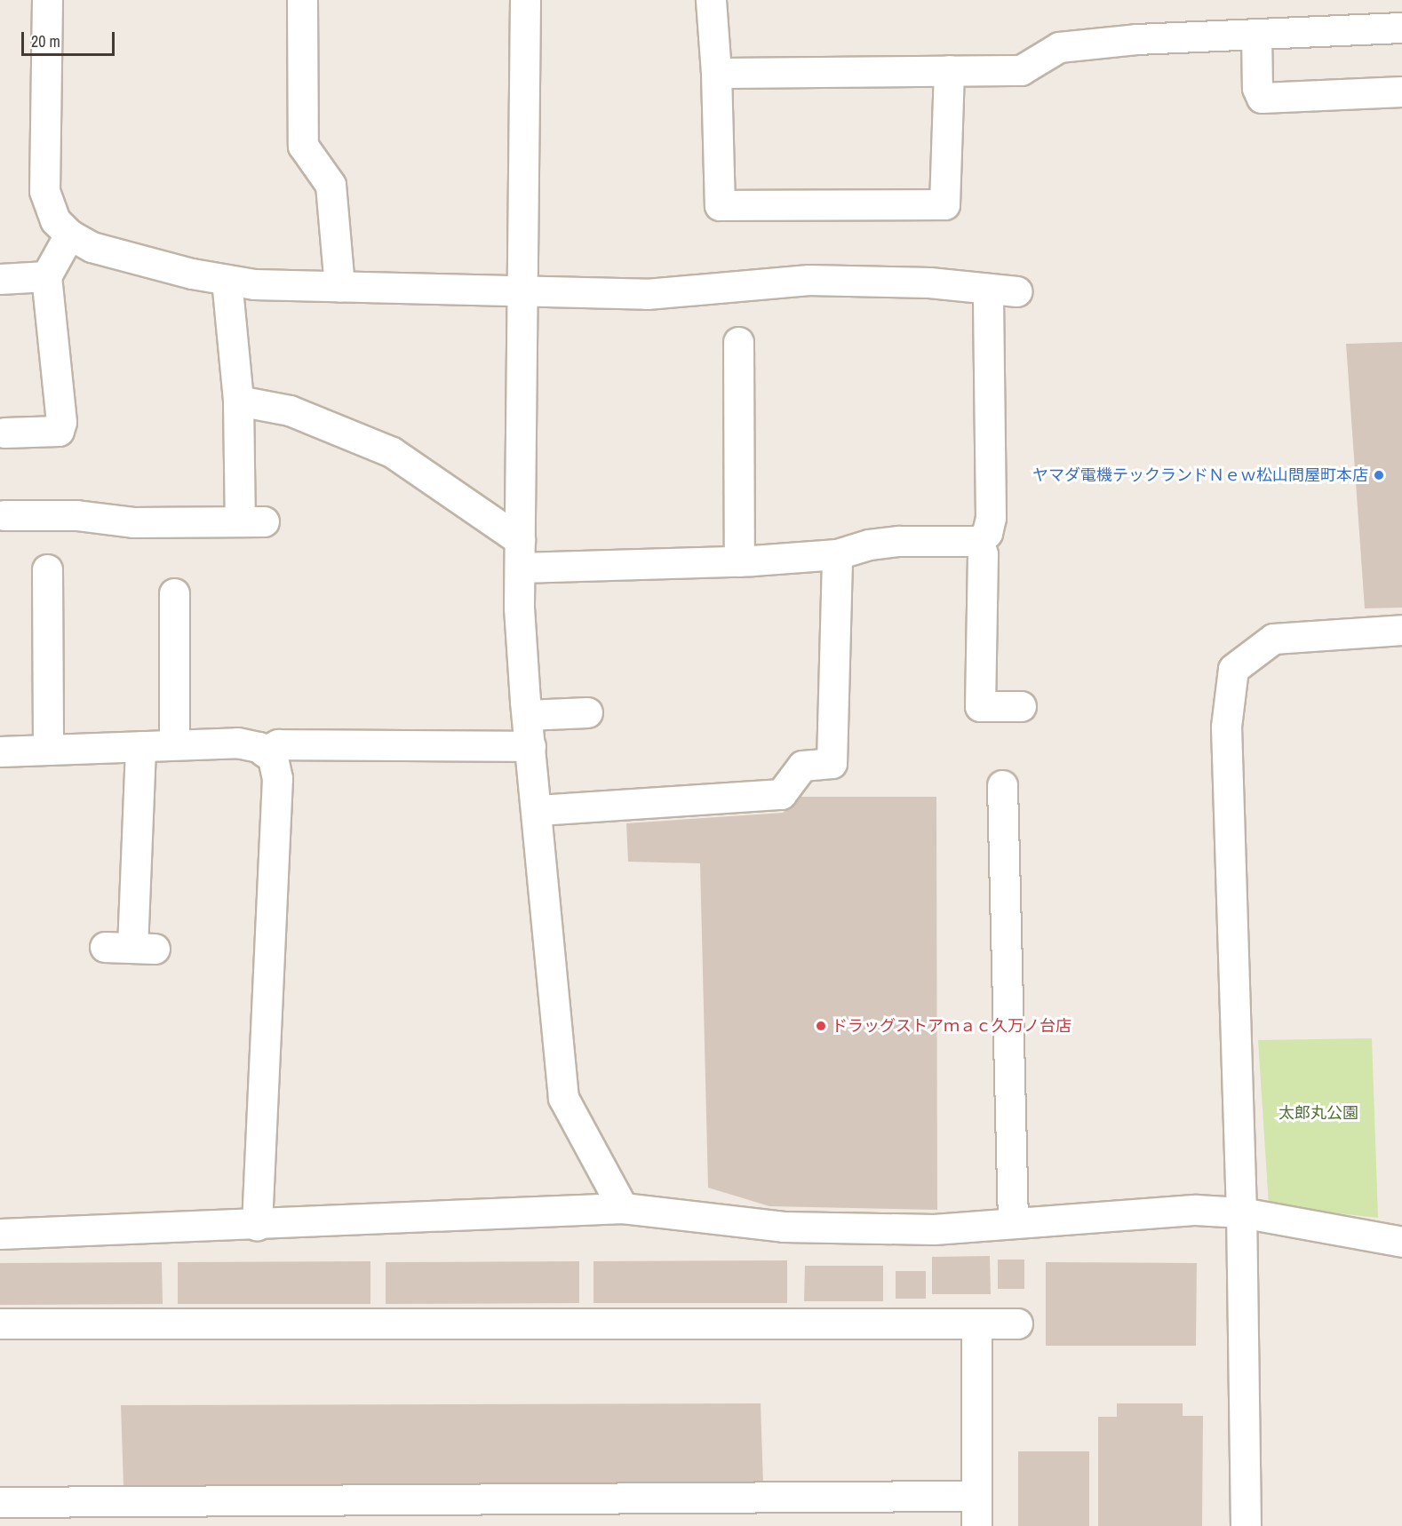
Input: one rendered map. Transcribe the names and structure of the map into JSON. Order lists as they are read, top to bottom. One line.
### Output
{"parks":["太郎丸公園"],"places":["ヤマダ電機テックランドＮｅｗ松山問屋町本店","ドラッグストアｍａｃ久万ノ台店"],"scale_bar":"20 m"}
